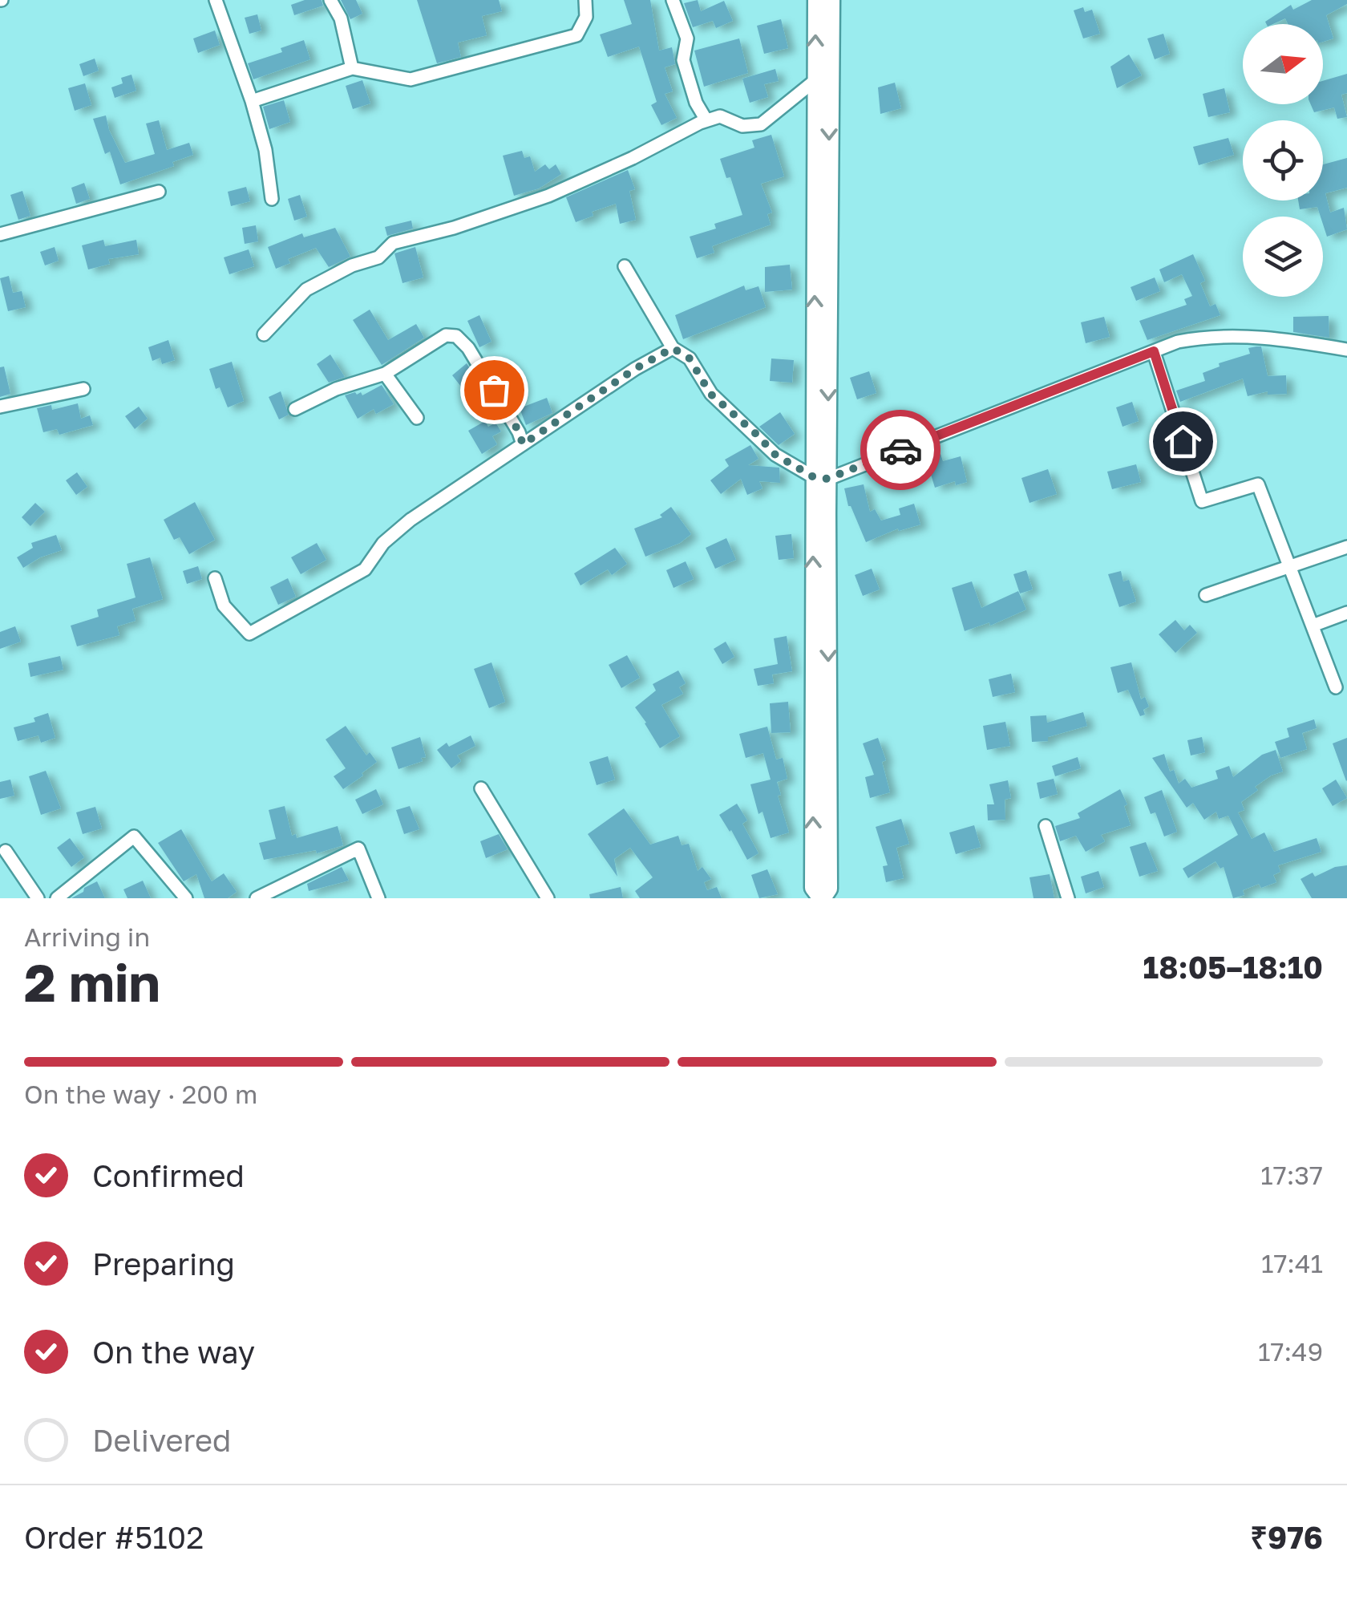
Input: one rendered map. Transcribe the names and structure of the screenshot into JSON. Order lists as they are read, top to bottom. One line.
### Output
{"north":"right","page":{"heading":["2 min","Arriving in","18:05–18:10"],"panel":["Order #5102","₹976"],"bar":"On the way · 200 m","list":[["Confirmed","17:37"],["Preparing","17:41"],["On the way","17:49"],"Delivered"]}}
